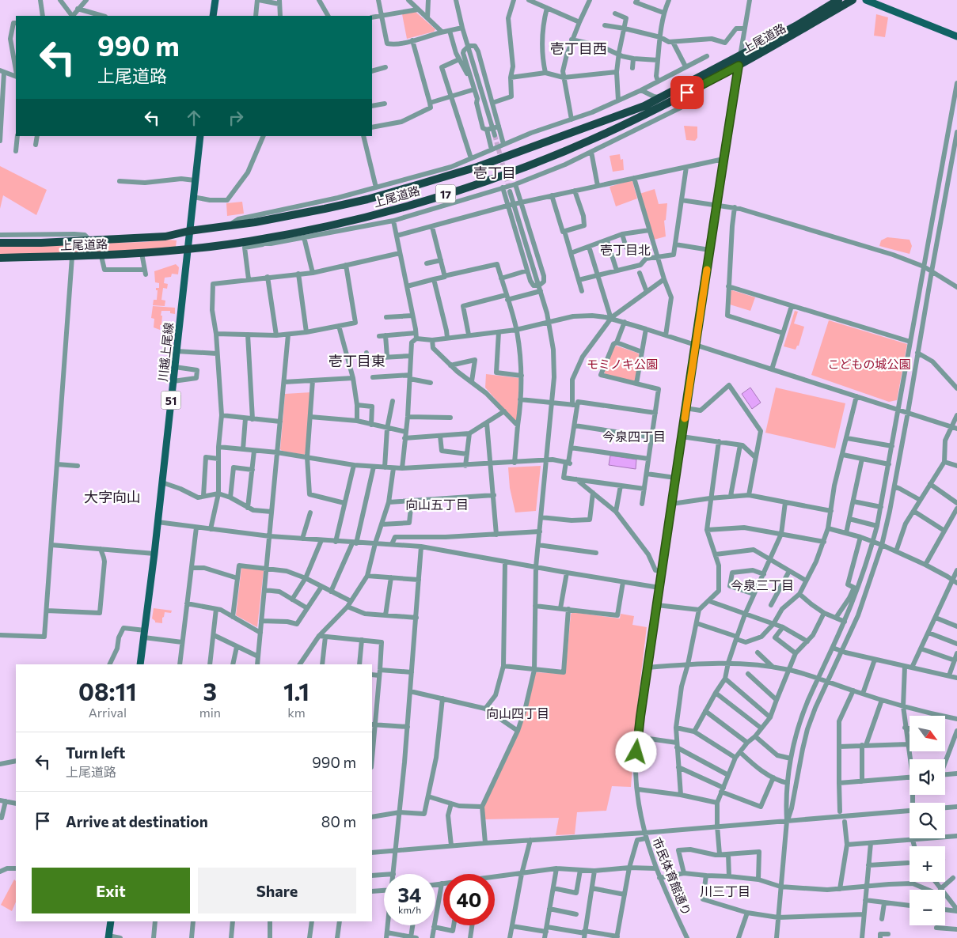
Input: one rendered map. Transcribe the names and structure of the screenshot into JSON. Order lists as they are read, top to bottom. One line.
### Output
{"streets":{"highway":["上尾道路","17"],"main road":["川越上尾線","51"],"street":["市民体育館通り"]},"crossings":[["上尾道路","川越上尾線"],["上尾道路","市民体育館通り"]],"districts":["壱丁目西","壱丁目","壱丁目北","壱丁目東","今泉四丁目","大字向山","向山五丁目","今泉三丁目","向山四丁目","川三丁目"],"parks":["モミノキ公園","こどもの城公園"],"north":"bottom right","page":{"turn":["990 m","上尾道路"],"eta":["08:11","Arrival","3","min","1.1","km"],"map_buttons":["+","−"],"list":[{"name":"Turn left","note":"上尾道路","value":"990 m"},{"name":"Arrive at destination","value":"80 m"}],"buttons":["Exit","Share"],"speed":"34 km/h","limit":"40"}}
